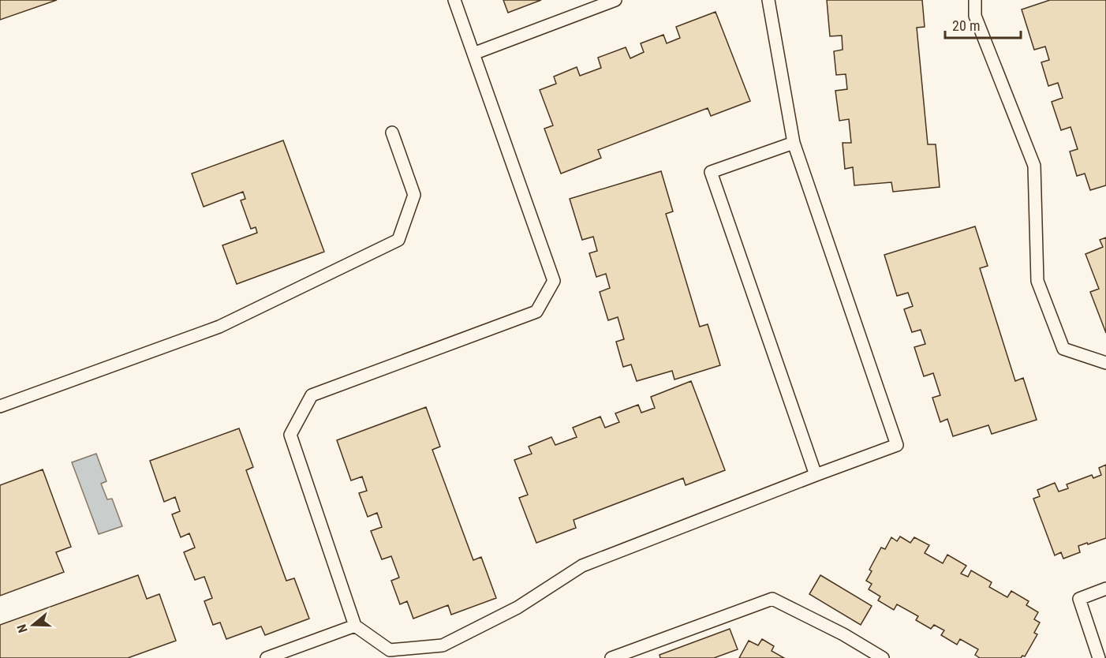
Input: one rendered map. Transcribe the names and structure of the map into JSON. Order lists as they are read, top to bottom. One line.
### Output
{"scale_bar":"20 m","north":"left"}
